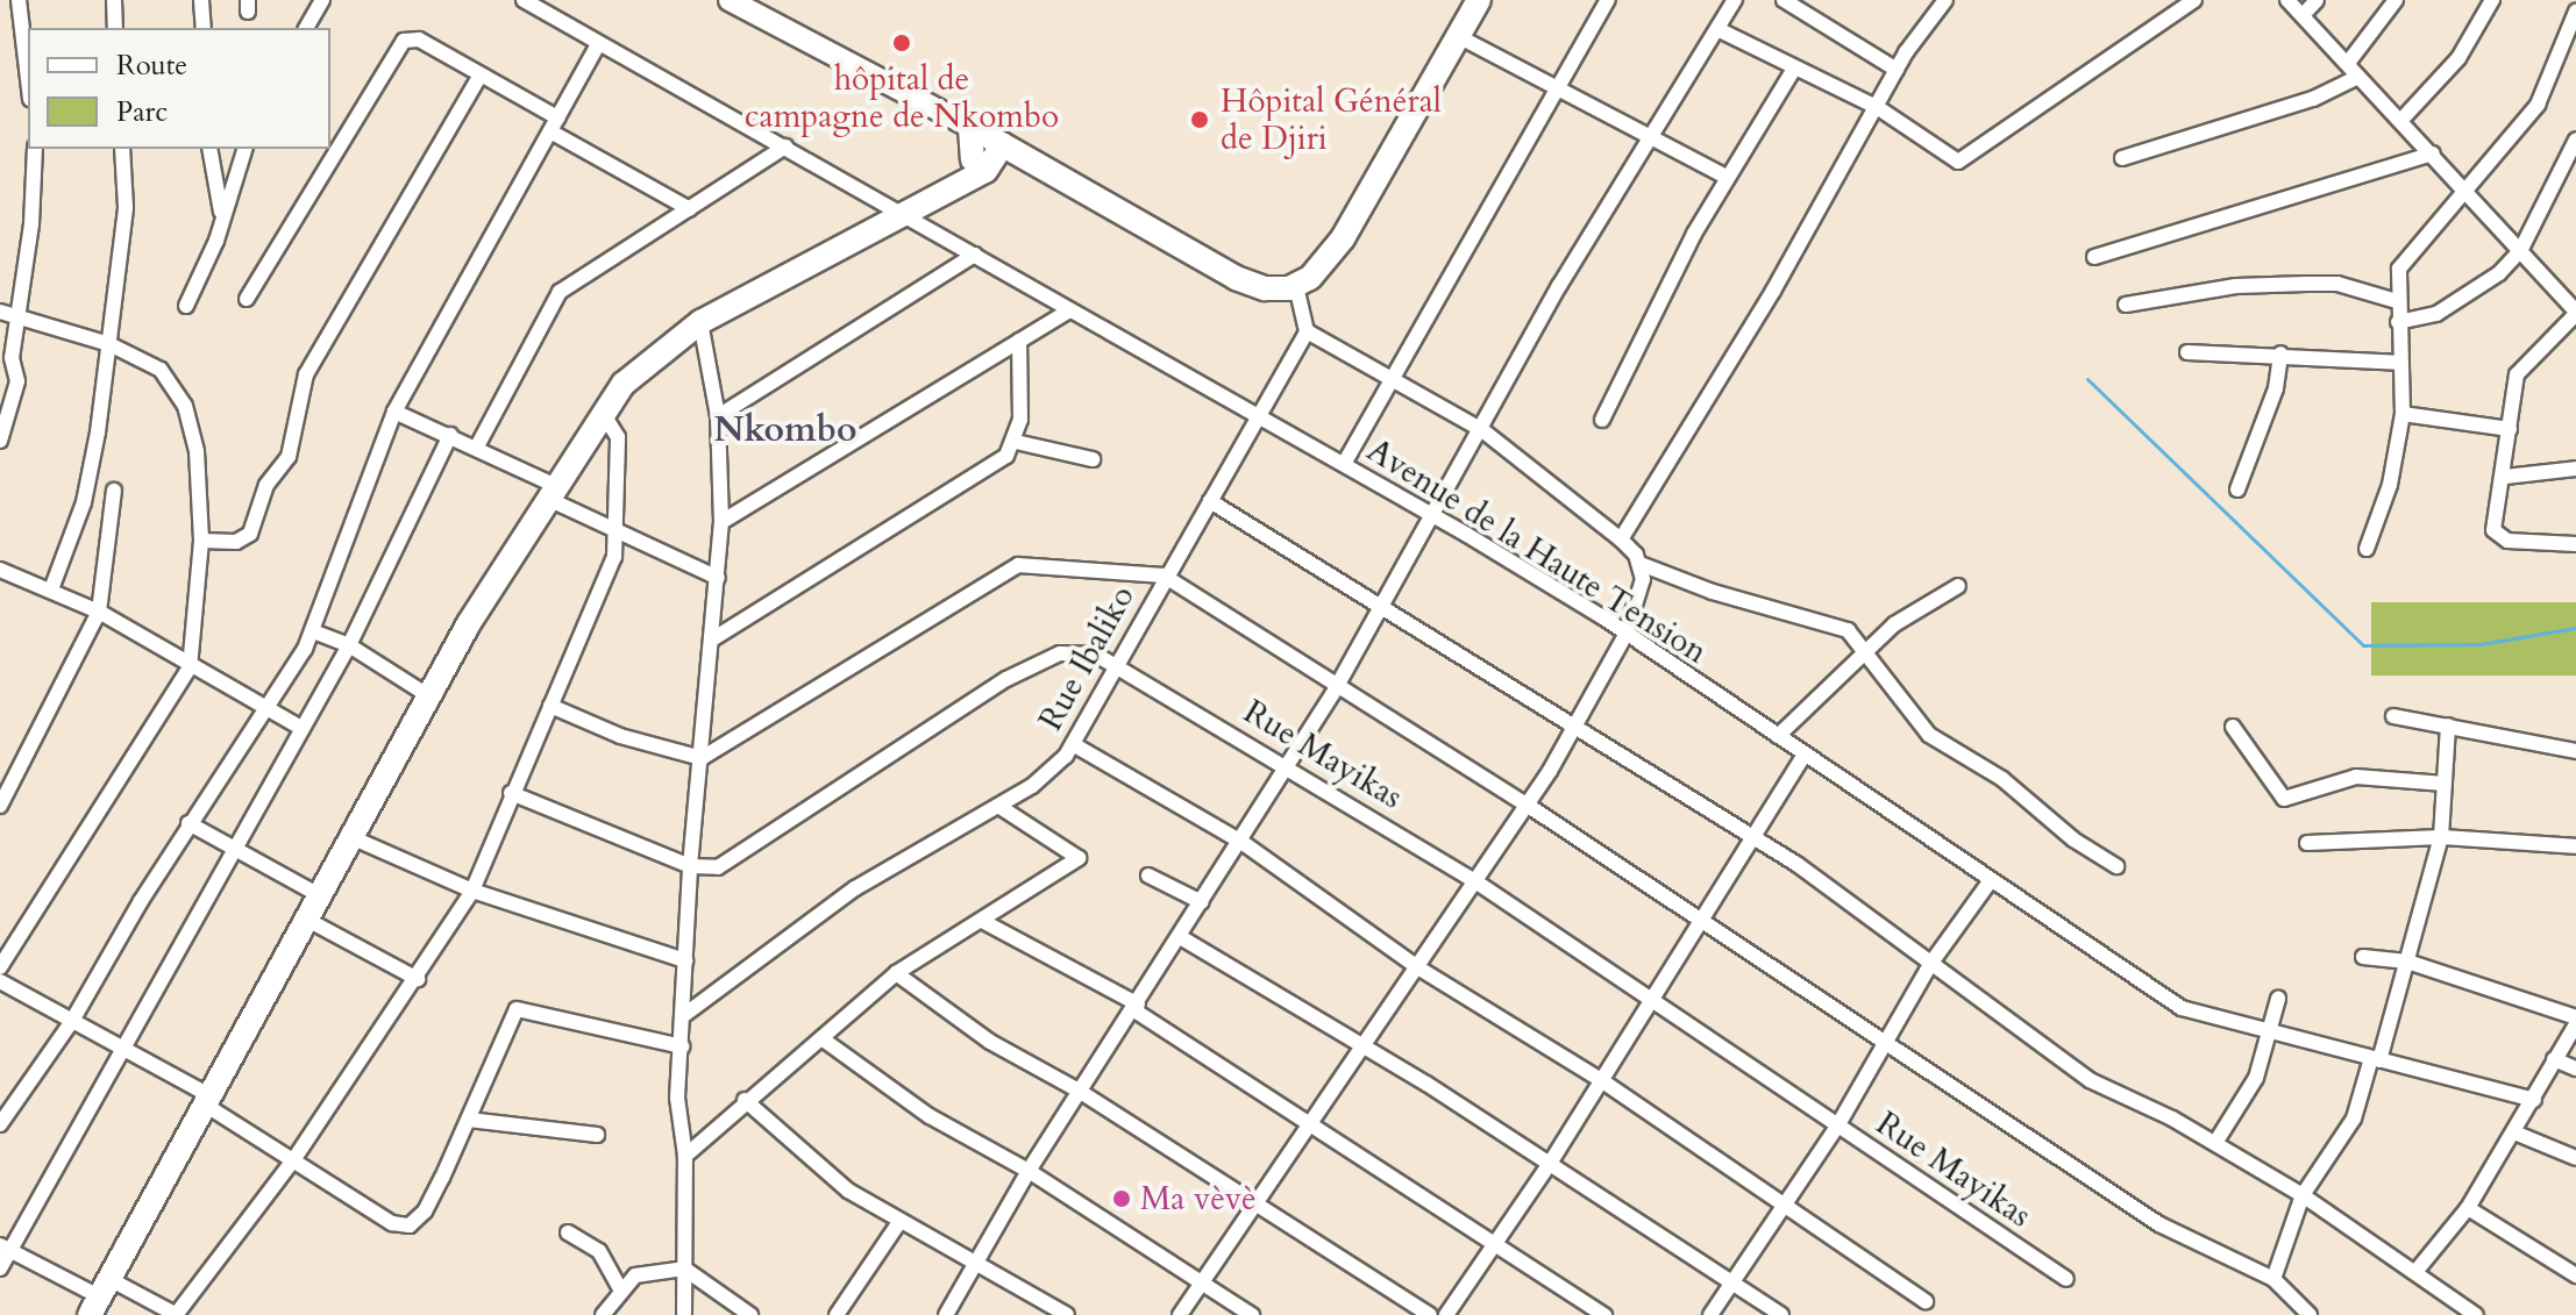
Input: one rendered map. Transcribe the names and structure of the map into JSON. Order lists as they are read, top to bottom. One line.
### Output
{"streets":{"street":["Avenue de la Haute Tension","Rue Ibaliko","Rue Mayikas"]},"crossings":[["Avenue de la Haute Tension","Rue Ibaliko"],["Rue Ibaliko","Rue Mayikas"]],"districts":["Nkombo"],"places":["hôpital de campagne de Nkombo","Hôpital Général de Djiri","Ma vèvè"],"legend":["Route","Parc"]}
